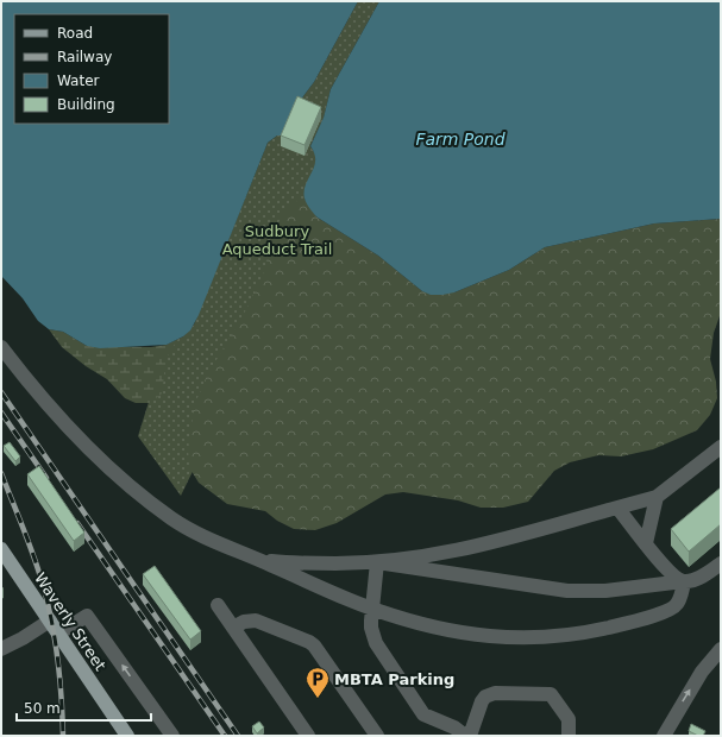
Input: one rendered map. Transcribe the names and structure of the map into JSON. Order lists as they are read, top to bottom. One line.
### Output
{"streets":{"main road":["Waverly Street"]},"water":["Farm Pond"],"parks":["Sudbury Aqueduct Trail"],"places":{"parking":["MBTA Parking"]},"legend":["Road","Railway","Water","Building"],"scale_bar":"50 m"}
